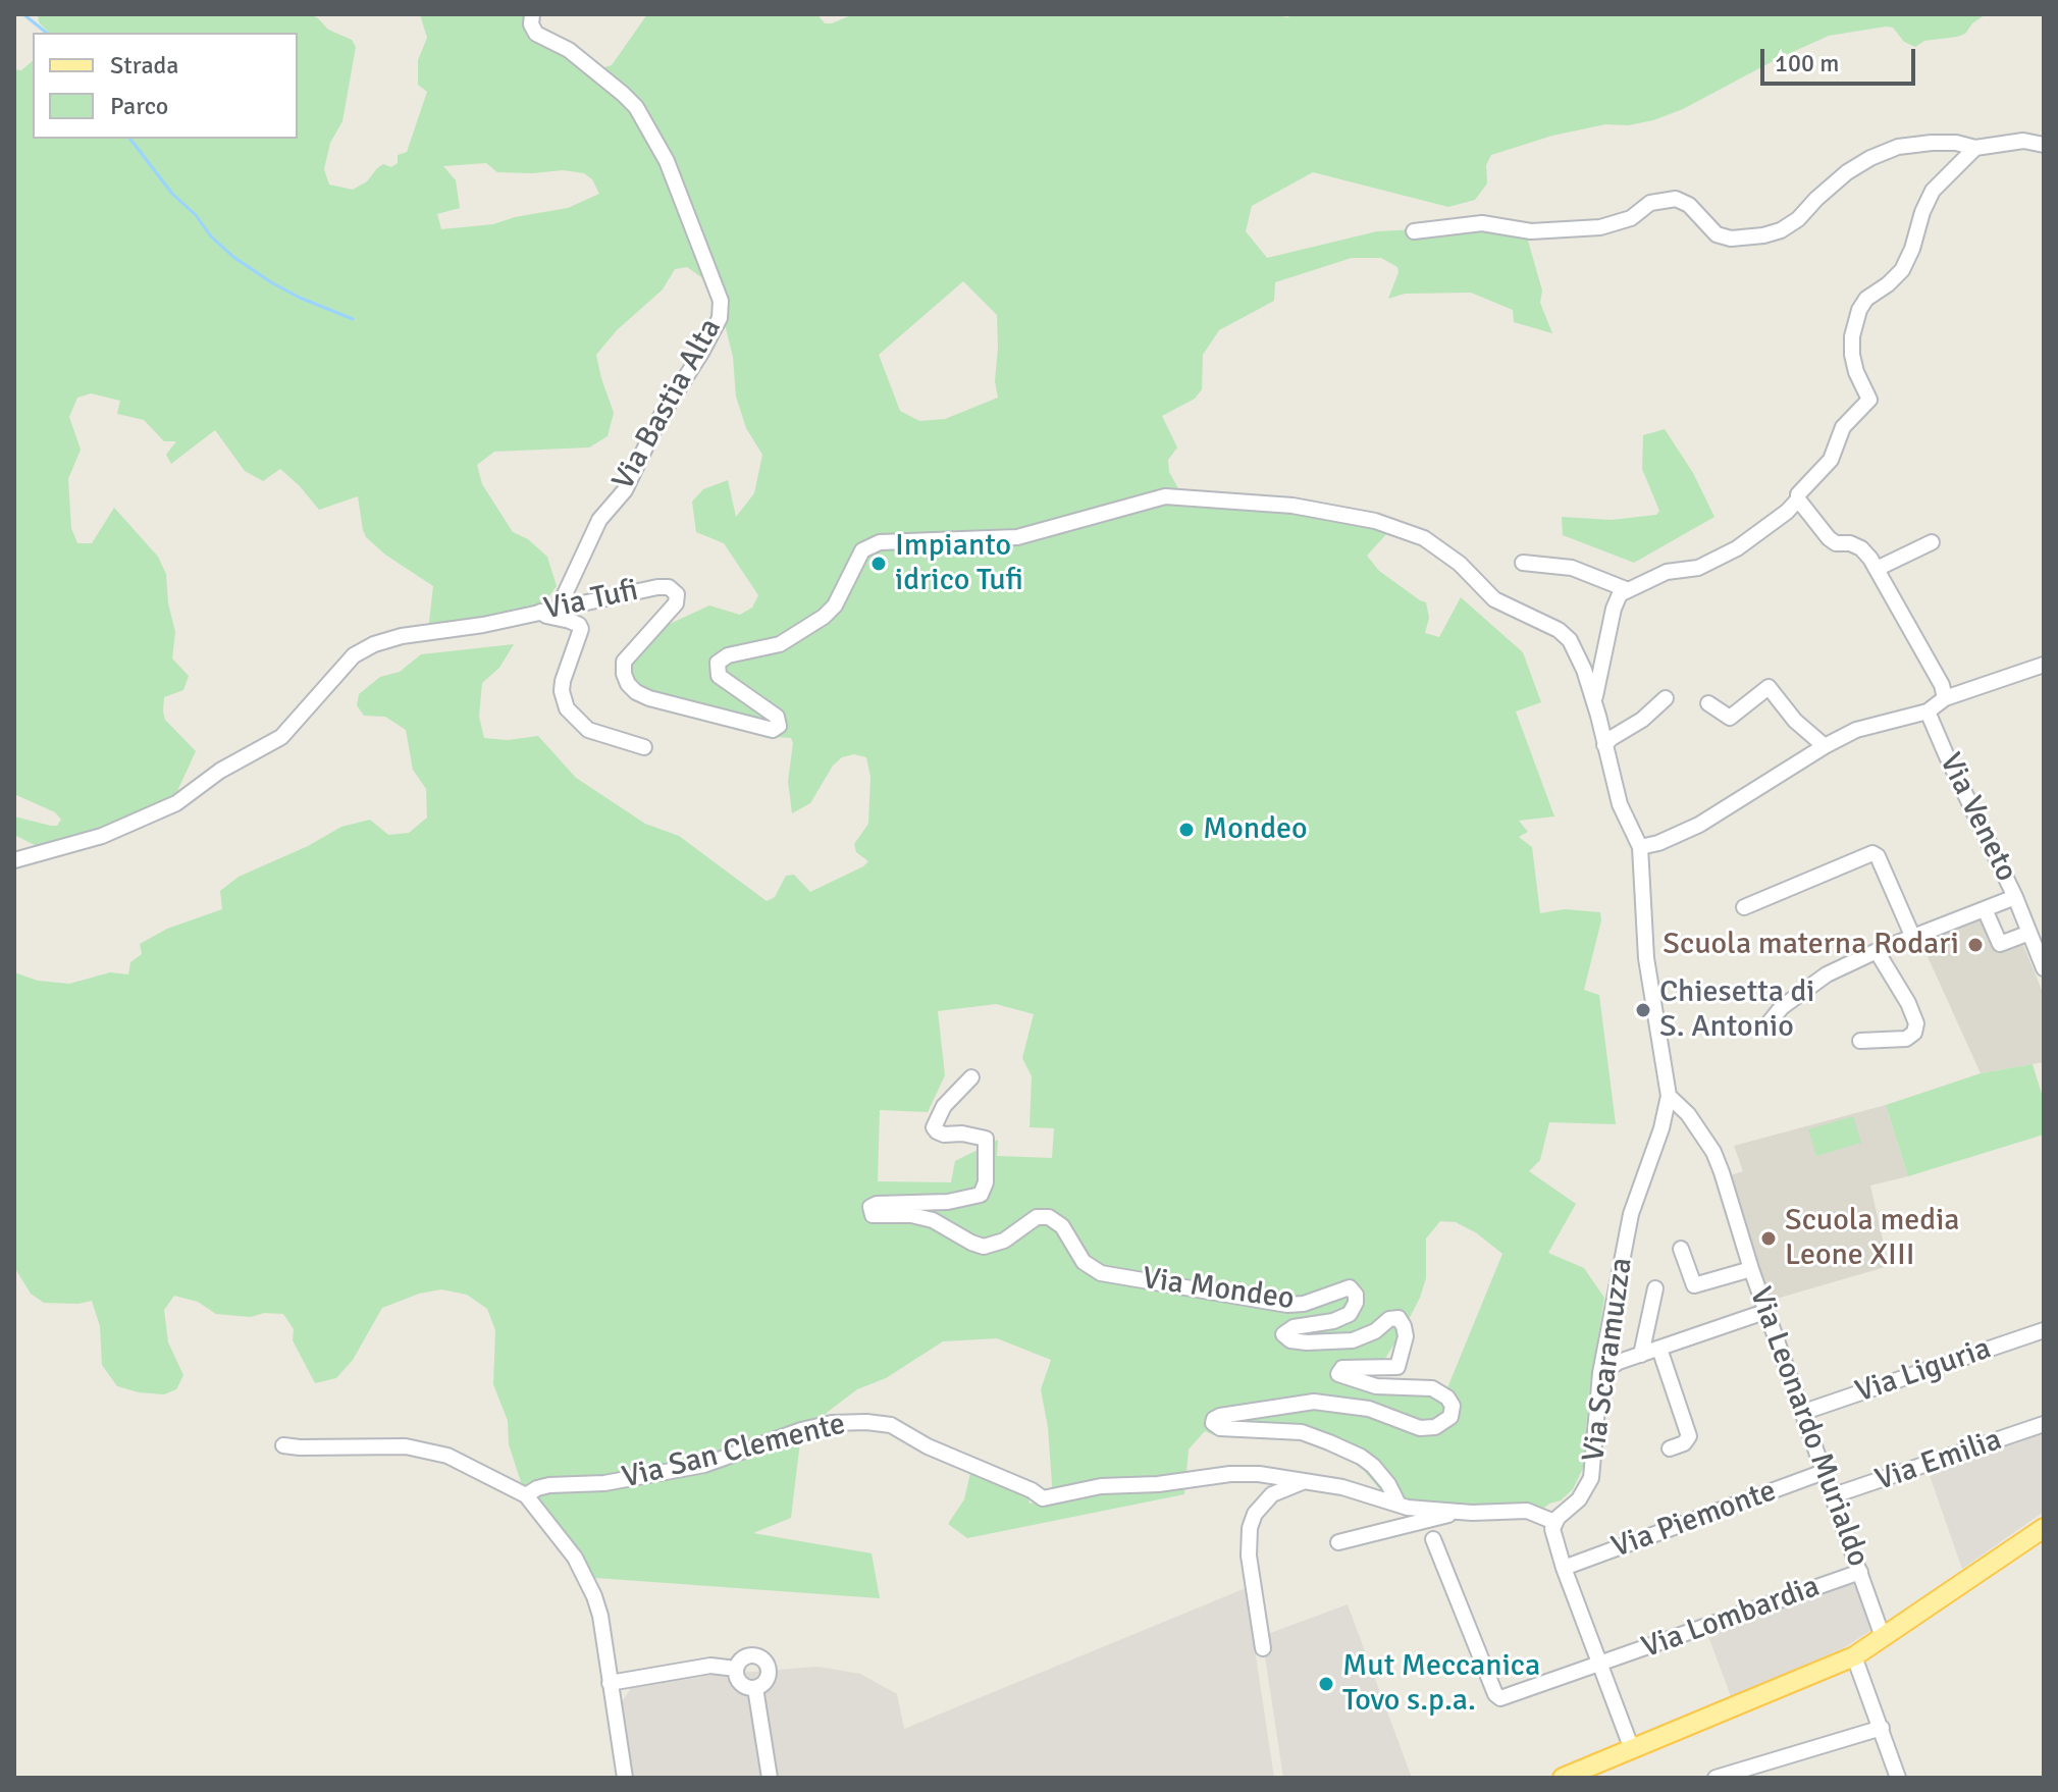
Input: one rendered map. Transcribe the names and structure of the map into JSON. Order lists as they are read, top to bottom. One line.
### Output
{"streets":{"street":["Via Bastia Alta","Via Tufi","Via Veneto","Via Mondeo","Via Scaramuzza","Via Liguria","Via Leonardo Murialdo","Via San Clemente","Via Emilia","Via Piemonte","Via Lombardia"]},"crossings":[["Via Bastia Alta","Via Tufi"],["Via Mondeo","Via San Clemente"],["Via Scaramuzza","Via Leonardo Murialdo"],["Via Scaramuzza","Via San Clemente"],["Via Liguria","Via Leonardo Murialdo"],["Via Leonardo Murialdo","Via Emilia"],["Via Leonardo Murialdo","Via Piemonte"],["Via Leonardo Murialdo","Via Lombardia"]],"places":["Impianto idrico Tufi","Mondeo","Scuola materna Rodari","Chiesetta di S. Antonio","Scuola media Leone XIII","Mut Meccanica Tovo s.p.a."],"legend":["Strada","Parco"],"scale_bar":"100 m"}
